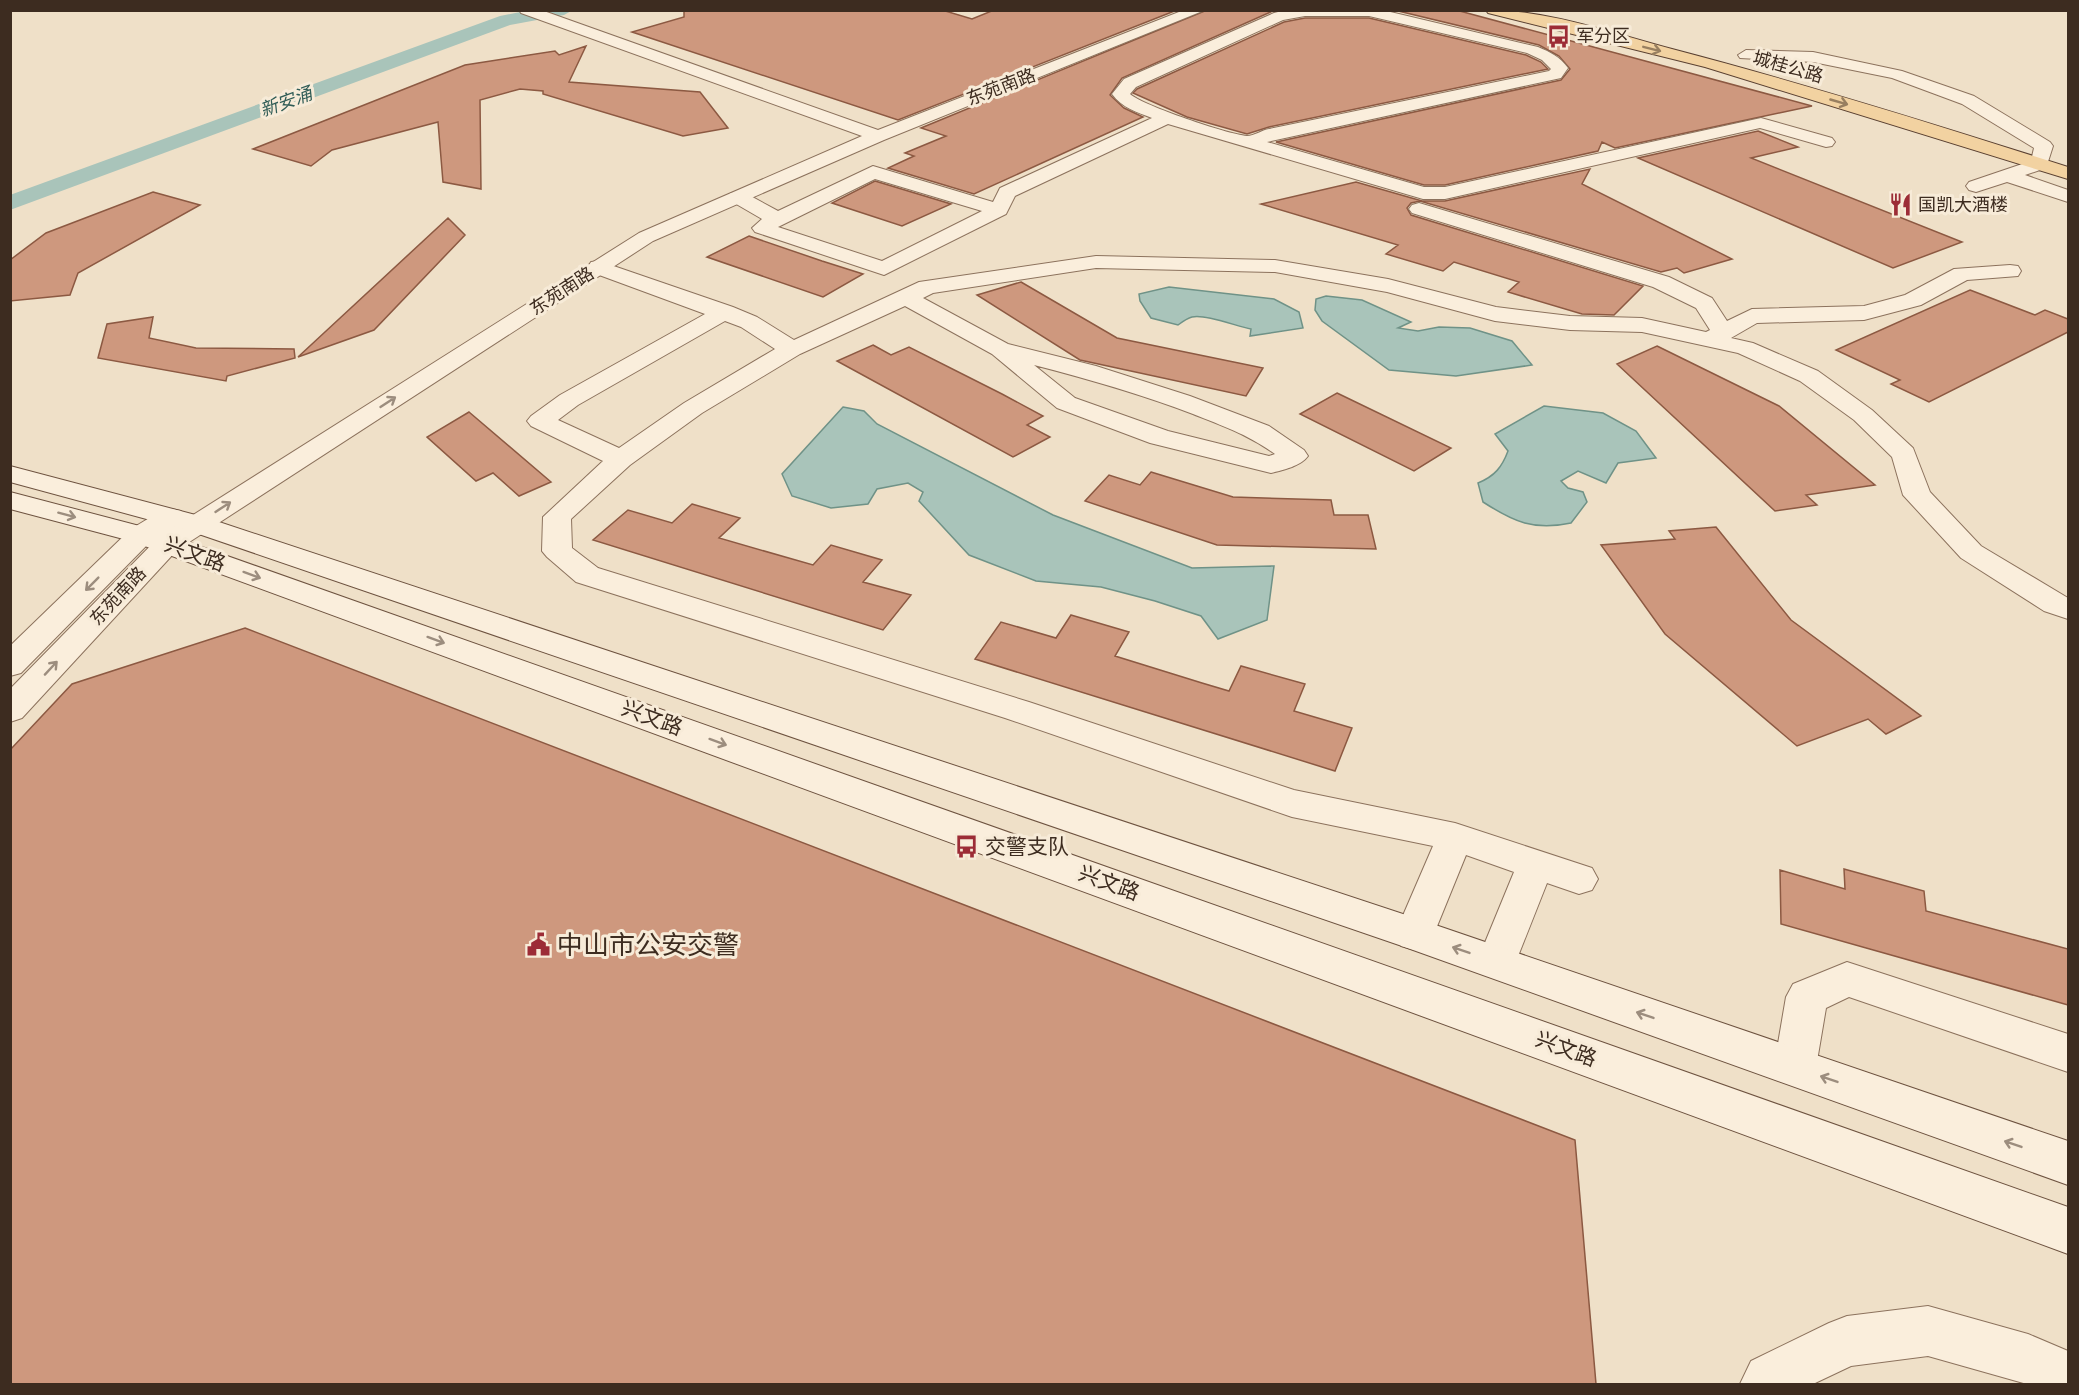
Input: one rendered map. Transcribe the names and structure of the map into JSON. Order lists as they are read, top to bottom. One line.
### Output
{"streets":{"main road":["城桂公路"],"street":["东苑南路","兴文路"]},"crossings":[["东苑南路","兴文路"]],"water":["新安涌"],"places":{"bus stop":["军分区","交警支队"],"restaurant":["国凯大酒楼"],"public building":["中山市公安交警"]}}
